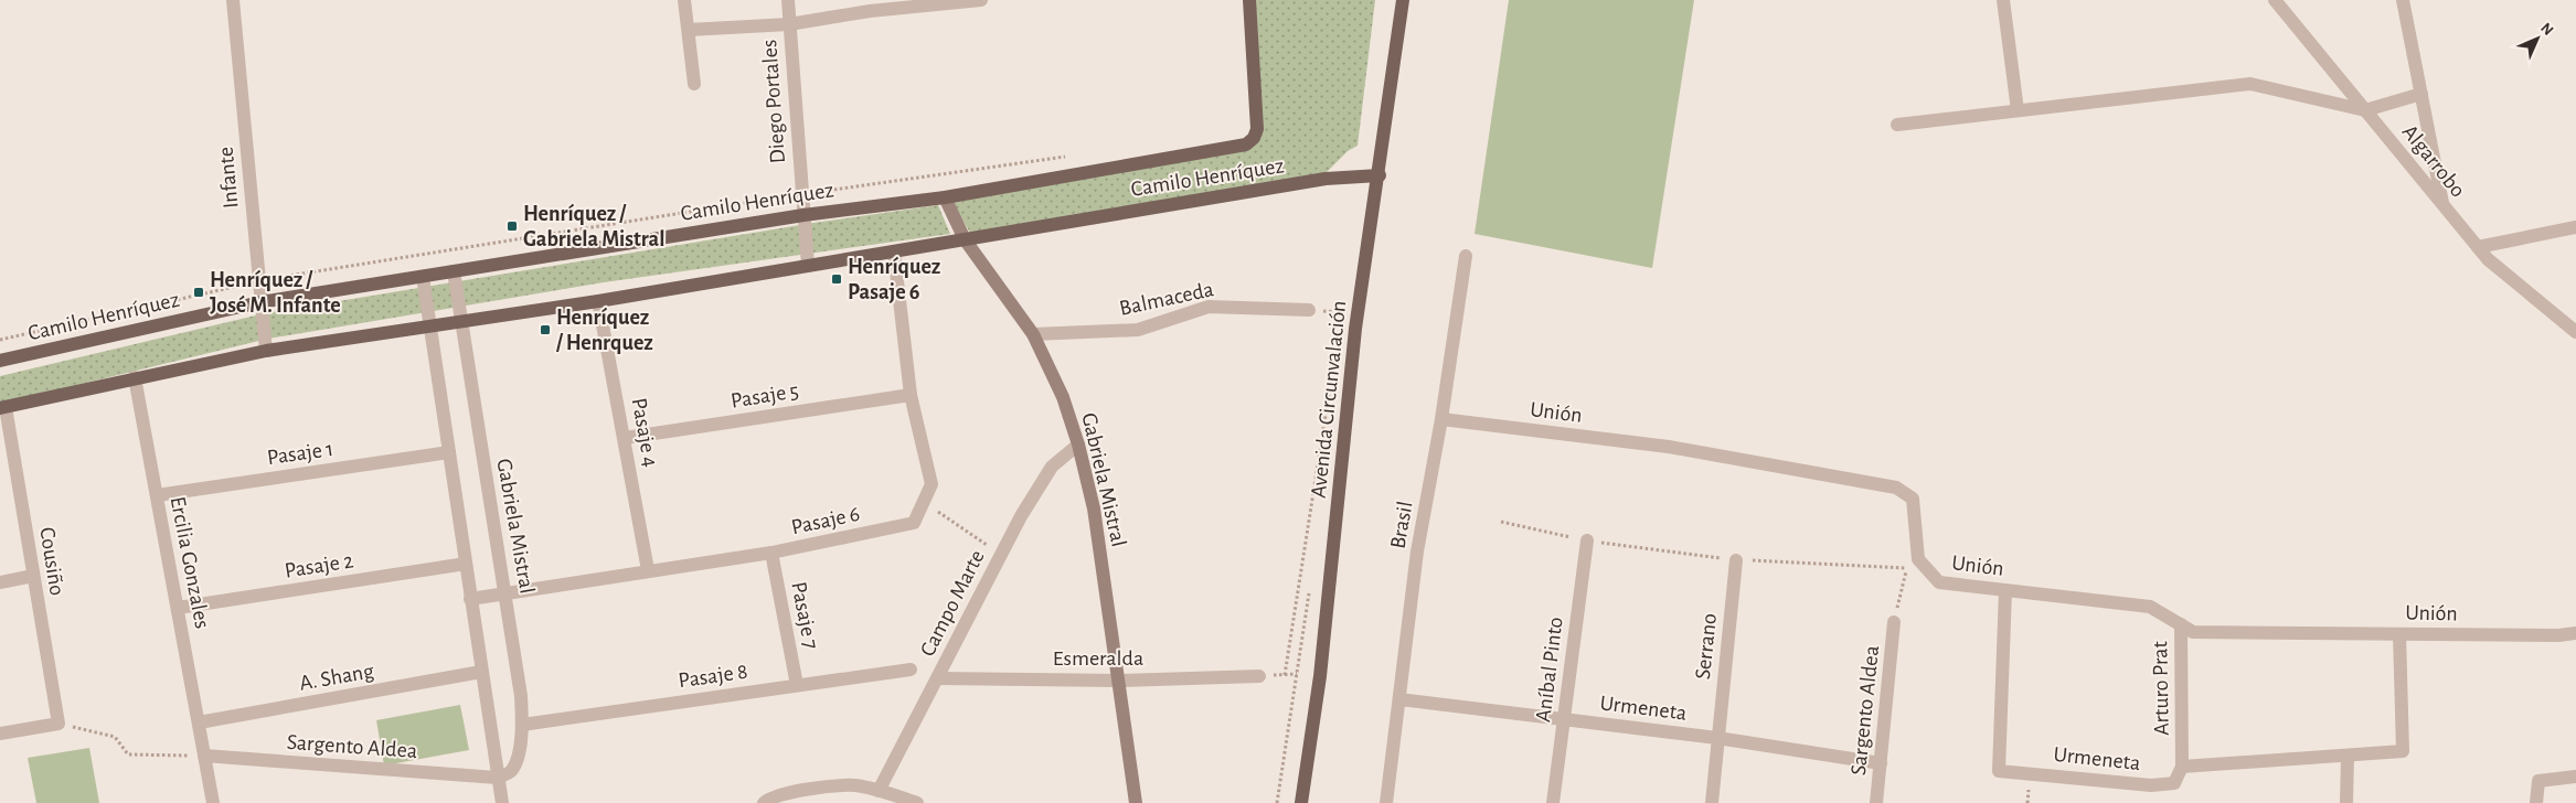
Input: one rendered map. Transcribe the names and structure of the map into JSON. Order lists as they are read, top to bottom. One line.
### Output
{"streets":{"main road":["Camilo Henríquez","Avenida Circunvalación"],"street":["Diego Portales","Algarrobo","Infante","Balmaceda","Pasaje 5","Unión","Pasaje 4","Pasaje 1","Gabriela Mistral","Pasaje 6","Brasil","Cousiño","Ercilia Gonzales","Pasaje 2","Campo Marte","Pasaje 7","Serrano","Esmeralda","Aníbal Pinto","Pasaje 8","A. Shang","Arturo Prat","Urmeneta","Sargento Aldea"]},"crossings":[["Diego Portales","Camilo Henríquez"],["Infante","Camilo Henríquez"],["Camilo Henríquez","Avenida Circunvalación"],["Camilo Henríquez","Pasaje 4"],["Camilo Henríquez","Gabriela Mistral"],["Camilo Henríquez","Pasaje 6"],["Camilo Henríquez","Cousiño"],["Camilo Henríquez","Ercilia Gonzales"],["Balmaceda","Gabriela Mistral"],["Pasaje 5","Pasaje 4"],["Pasaje 5","Pasaje 6"],["Unión","Brasil"],["Unión","Arturo Prat"],["Unión","Urmeneta"],["Pasaje 4","Pasaje 6"],["Pasaje 1","Ercilia Gonzales"],["Gabriela Mistral","Pasaje 6"],["Gabriela Mistral","Campo Marte"],["Gabriela Mistral","Esmeralda"],["Gabriela Mistral","Pasaje 8"],["Gabriela Mistral","Sargento Aldea"],["Pasaje 6","Pasaje 7"],["Brasil","Urmeneta"],["Ercilia Gonzales","Pasaje 2"],["Ercilia Gonzales","A. Shang"],["Ercilia Gonzales","Sargento Aldea"],["Campo Marte","Esmeralda"],["Pasaje 7","Pasaje 8"],["Serrano","Urmeneta"],["Aníbal Pinto","Urmeneta"],["Arturo Prat","Urmeneta"],["Urmeneta","Sargento Aldea"]],"places":{"transit":["Henríquez / Gabriela Mistral","Henríquez Pasaje 6","Henríquez / José M. Infante","Henríquez / Henrquez"]},"north":"top right"}
